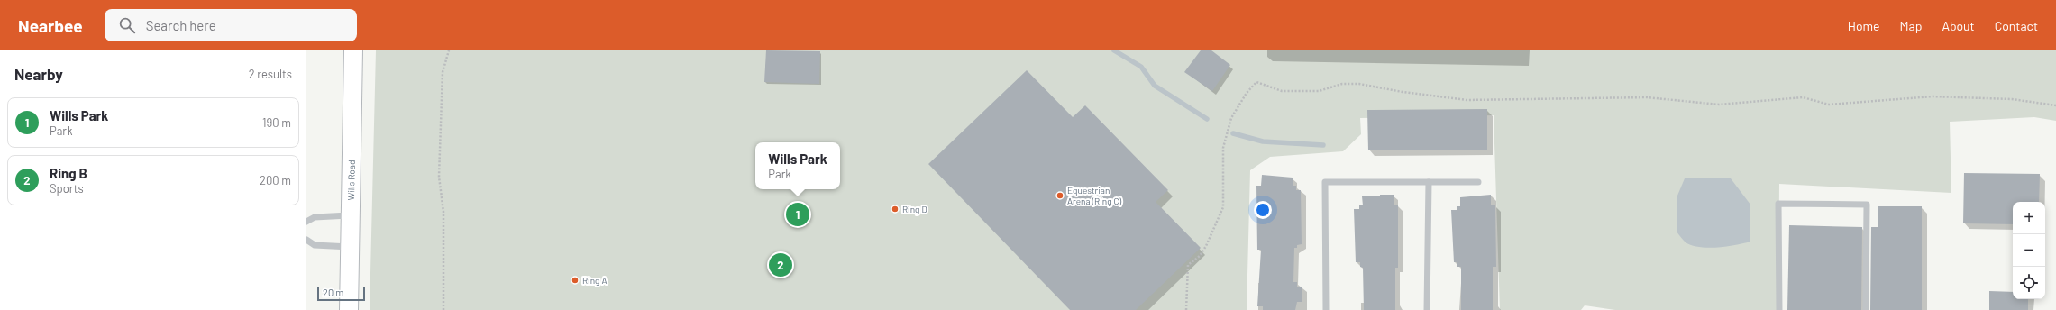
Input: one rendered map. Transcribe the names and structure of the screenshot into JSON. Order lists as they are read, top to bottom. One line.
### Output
{"streets":{"street":["Wills Road"]},"places":["Equestrian Arena (Ring C)","Ring D","Ring A"],"scale_bar":"20 m","page":{"header":"Nearbee","search":"Search here","nav":["Home","Map","About","Contact"],"heading":["Nearby","2 results"],"list":[{"mark":"1","name":"Wills Park","note":"Park","value":"190 m"},{"mark":"2","name":"Ring B","note":"Sports","value":"200 m"}],"popup":["Wills Park","Park"],"pins":["1","2"],"map_buttons":["+","−"],"scale":"20 m"}}
